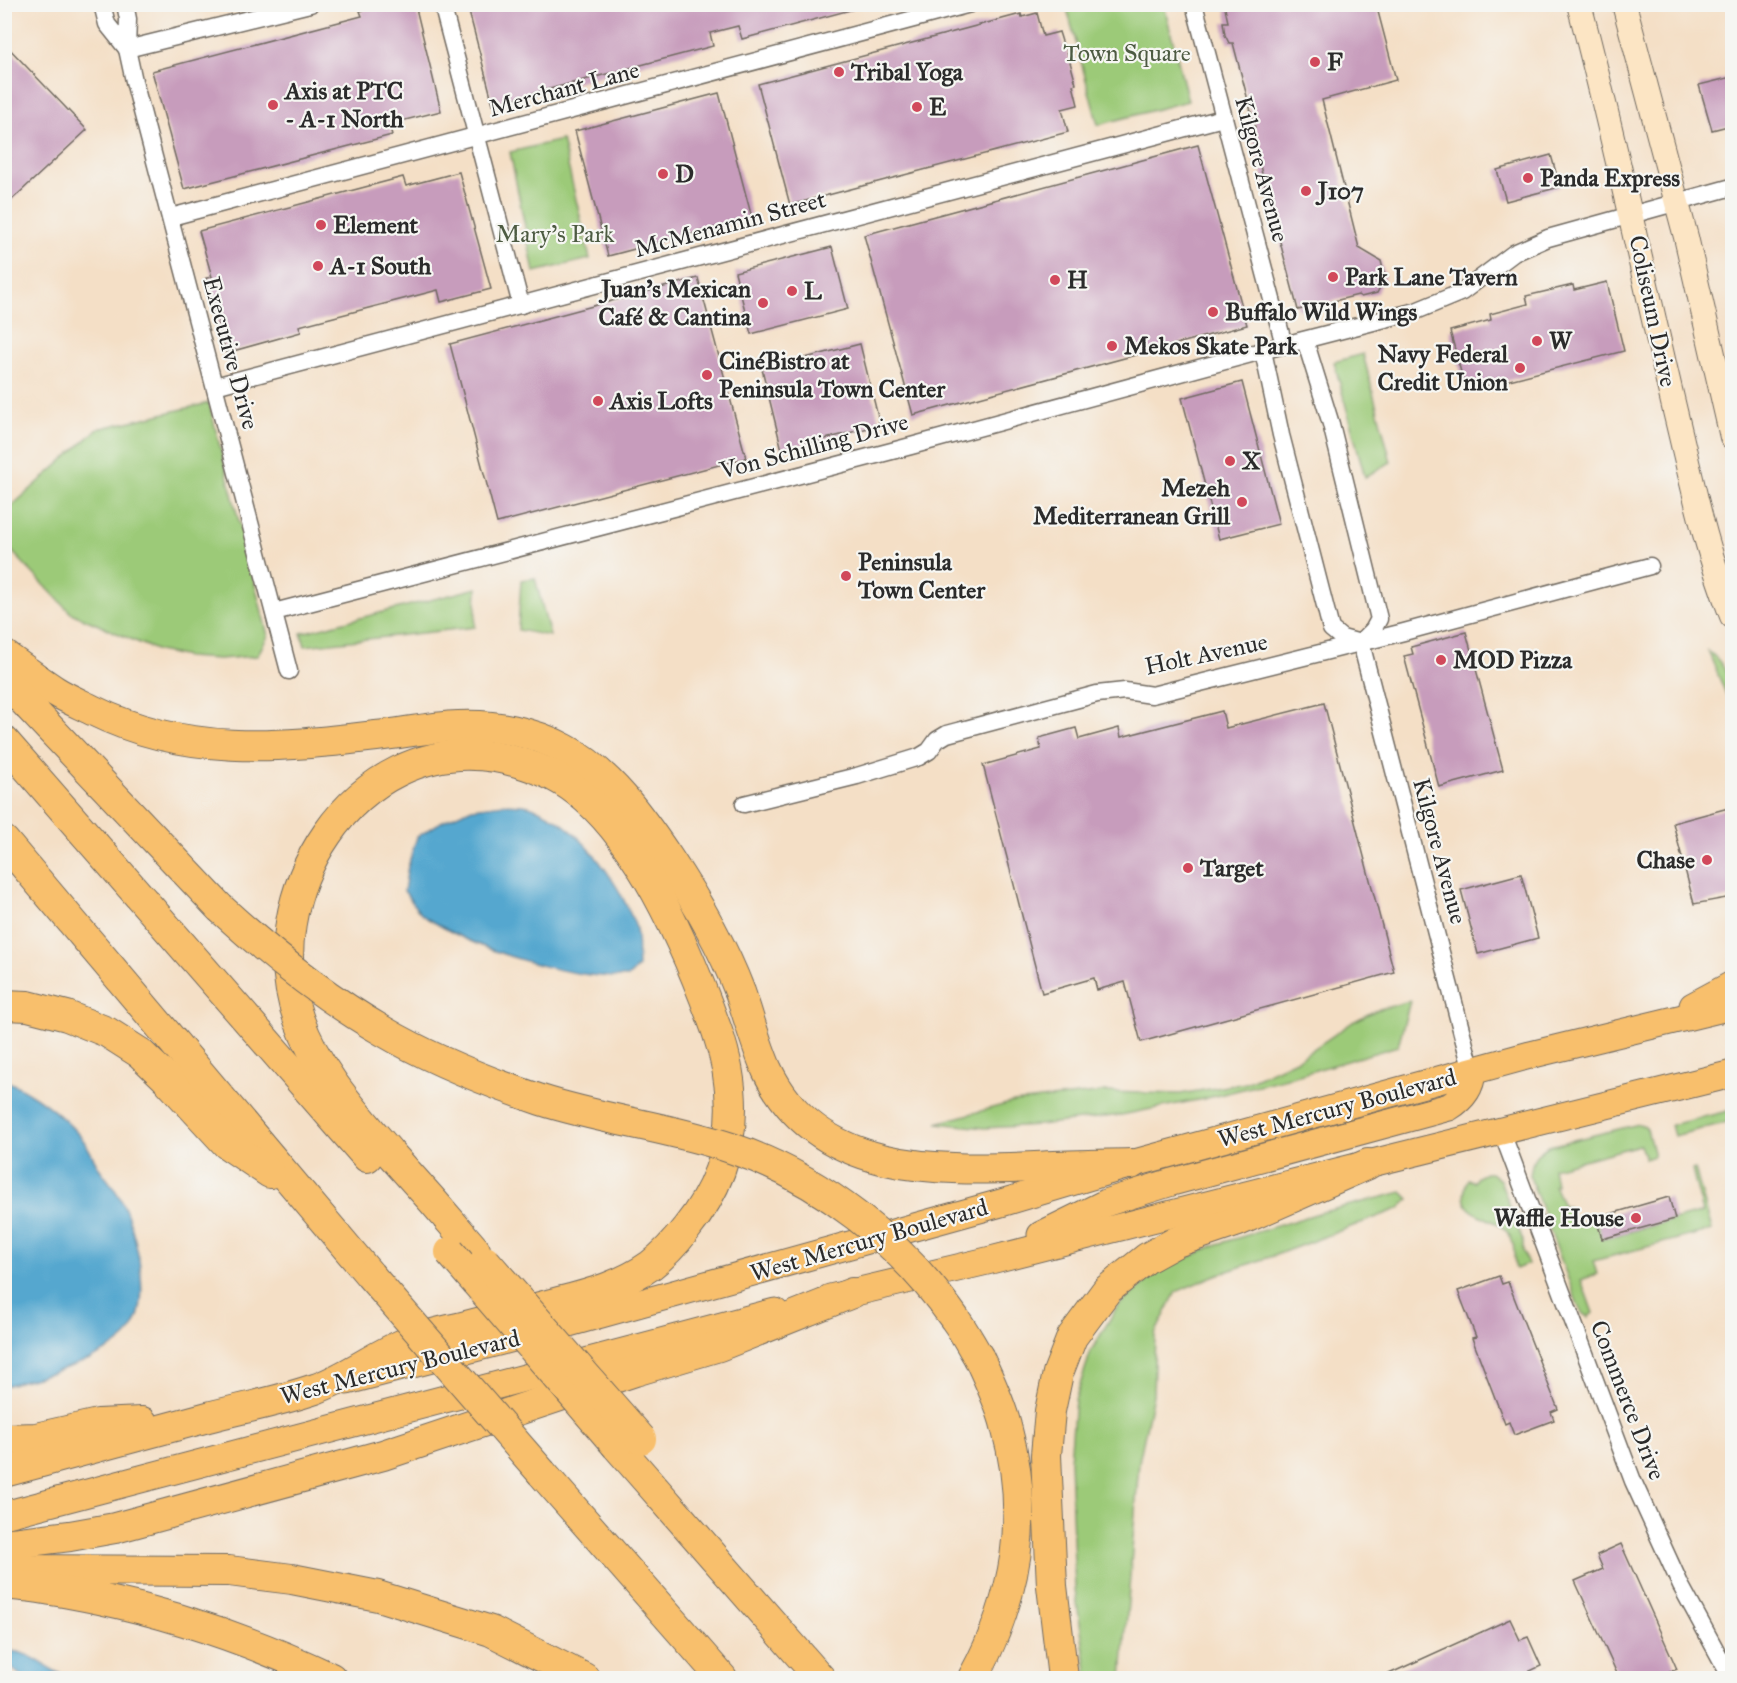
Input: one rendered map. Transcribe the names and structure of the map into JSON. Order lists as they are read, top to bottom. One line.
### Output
{"streets":{"highway":["West Mercury Boulevard"],"street":["Merchant Lane","Kilgore Avenue","McMenamin Street","Coliseum Drive","Executive Drive","Von Schilling Drive","Holt Avenue","Commerce Drive"]},"crossings":[["Merchant Lane","Executive Drive"],["Kilgore Avenue","McMenamin Street"],["Kilgore Avenue","Von Schilling Drive"],["Kilgore Avenue","Holt Avenue"],["Kilgore Avenue","West Mercury Boulevard"],["McMenamin Street","Executive Drive"],["Coliseum Drive","Von Schilling Drive"],["Executive Drive","Von Schilling Drive"],["West Mercury Boulevard","Commerce Drive"]],"parks":["Town Square","Mary's Park"],"places":["F","Tribal Yoga","Axis at PTC - A-1 North","E","D","Panda Express","J107","Element","A-1 South","Park Lane Tavern","H","L","Juan’s Mexican Café & Cantina","Buffalo Wild Wings","W","Mekos Skate Park","Navy Federal Credit Union","CinéBistro at Peninsula Town Center","Axis Lofts","X","Mezeh Mediterranean Grill","Peninsula Town Center","MOD Pizza","Chase","Target","Waffle House"]}
